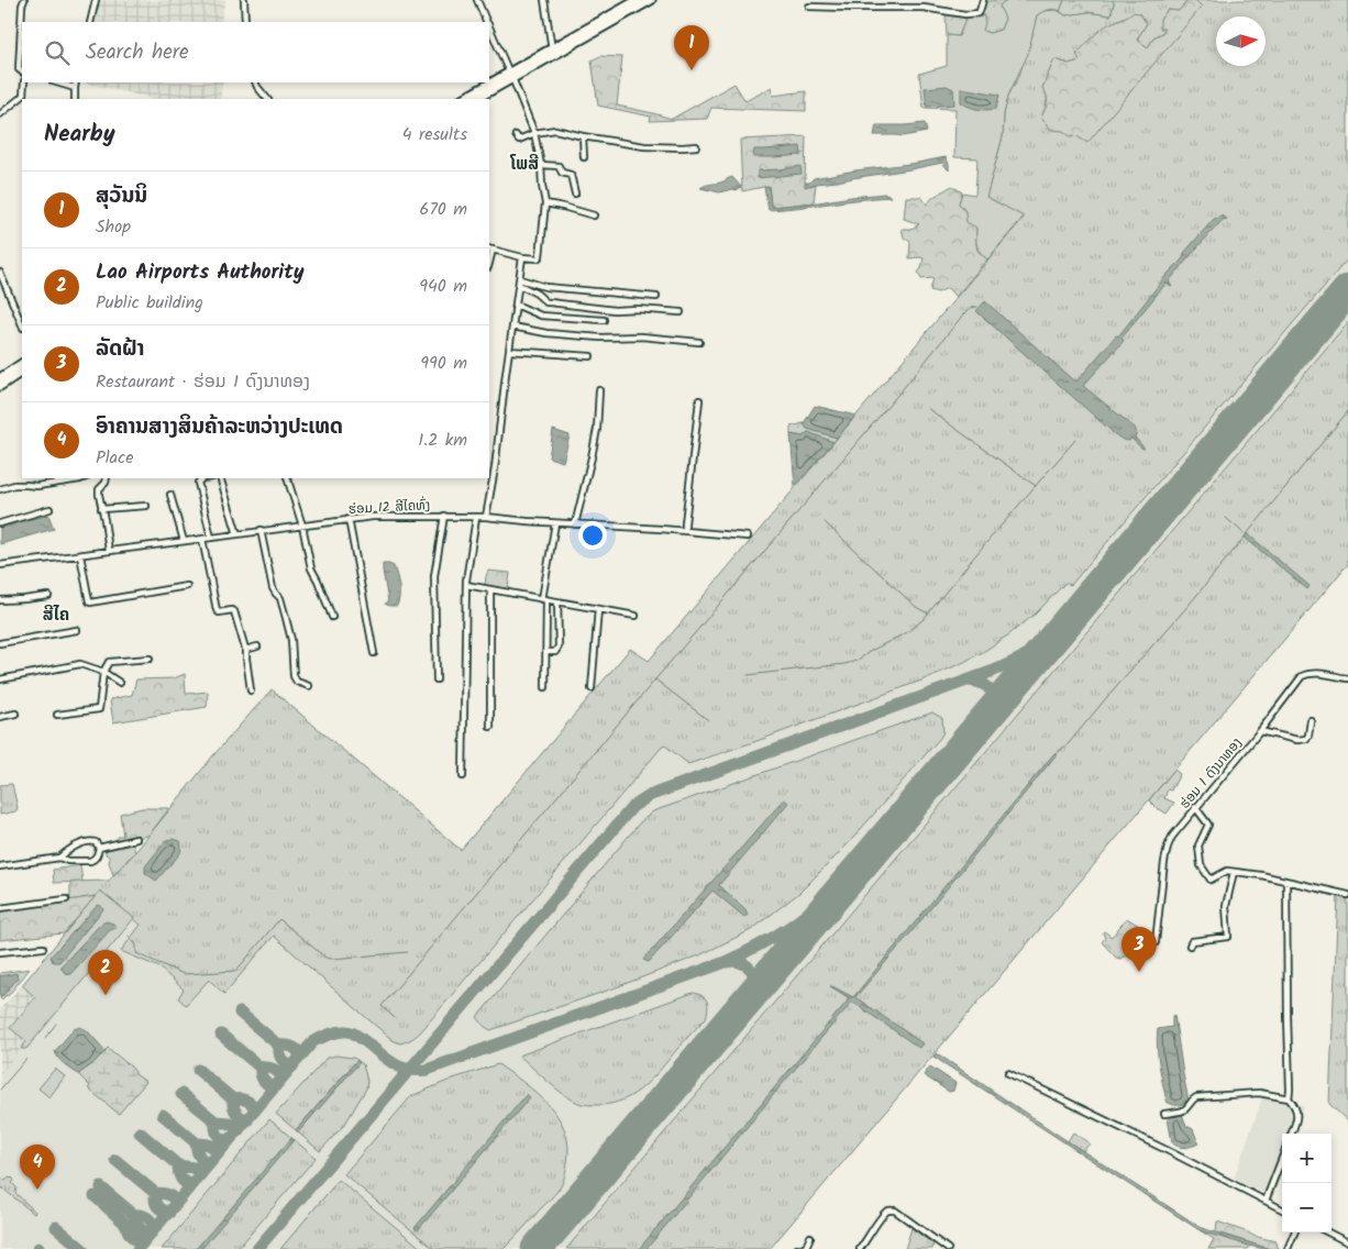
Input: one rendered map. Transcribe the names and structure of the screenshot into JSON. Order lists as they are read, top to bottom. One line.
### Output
{"streets":{"street":["ຮ່ອມ 12 ສີໄຄທົ່ງ","ຮ່ອມ 1 ດົງນາທອງ"]},"districts":["ໂພສີ","ສີໄຄ"],"north":"right","page":{"search":"Search here","pins":["1","3","2","4"],"heading":["Nearby","4 results"],"list":[{"mark":"1","name":"ສຸວັນນິ","note":"Shop","value":"670 m"},{"mark":"2","name":"Lao Airports Authority","note":"Public building","value":"940 m"},{"mark":"3","name":"ລັດຝ້າ","note":"Restaurant · ຮ່ອມ 1 ດົງນາທອງ","value":"990 m"},{"mark":"4","name":"ົອາຄານສາງສິນຄ້າລະຫວ່າງປະເທດ","note":"Place","value":"1.2 km"}],"map_buttons":["+","−"]}}
